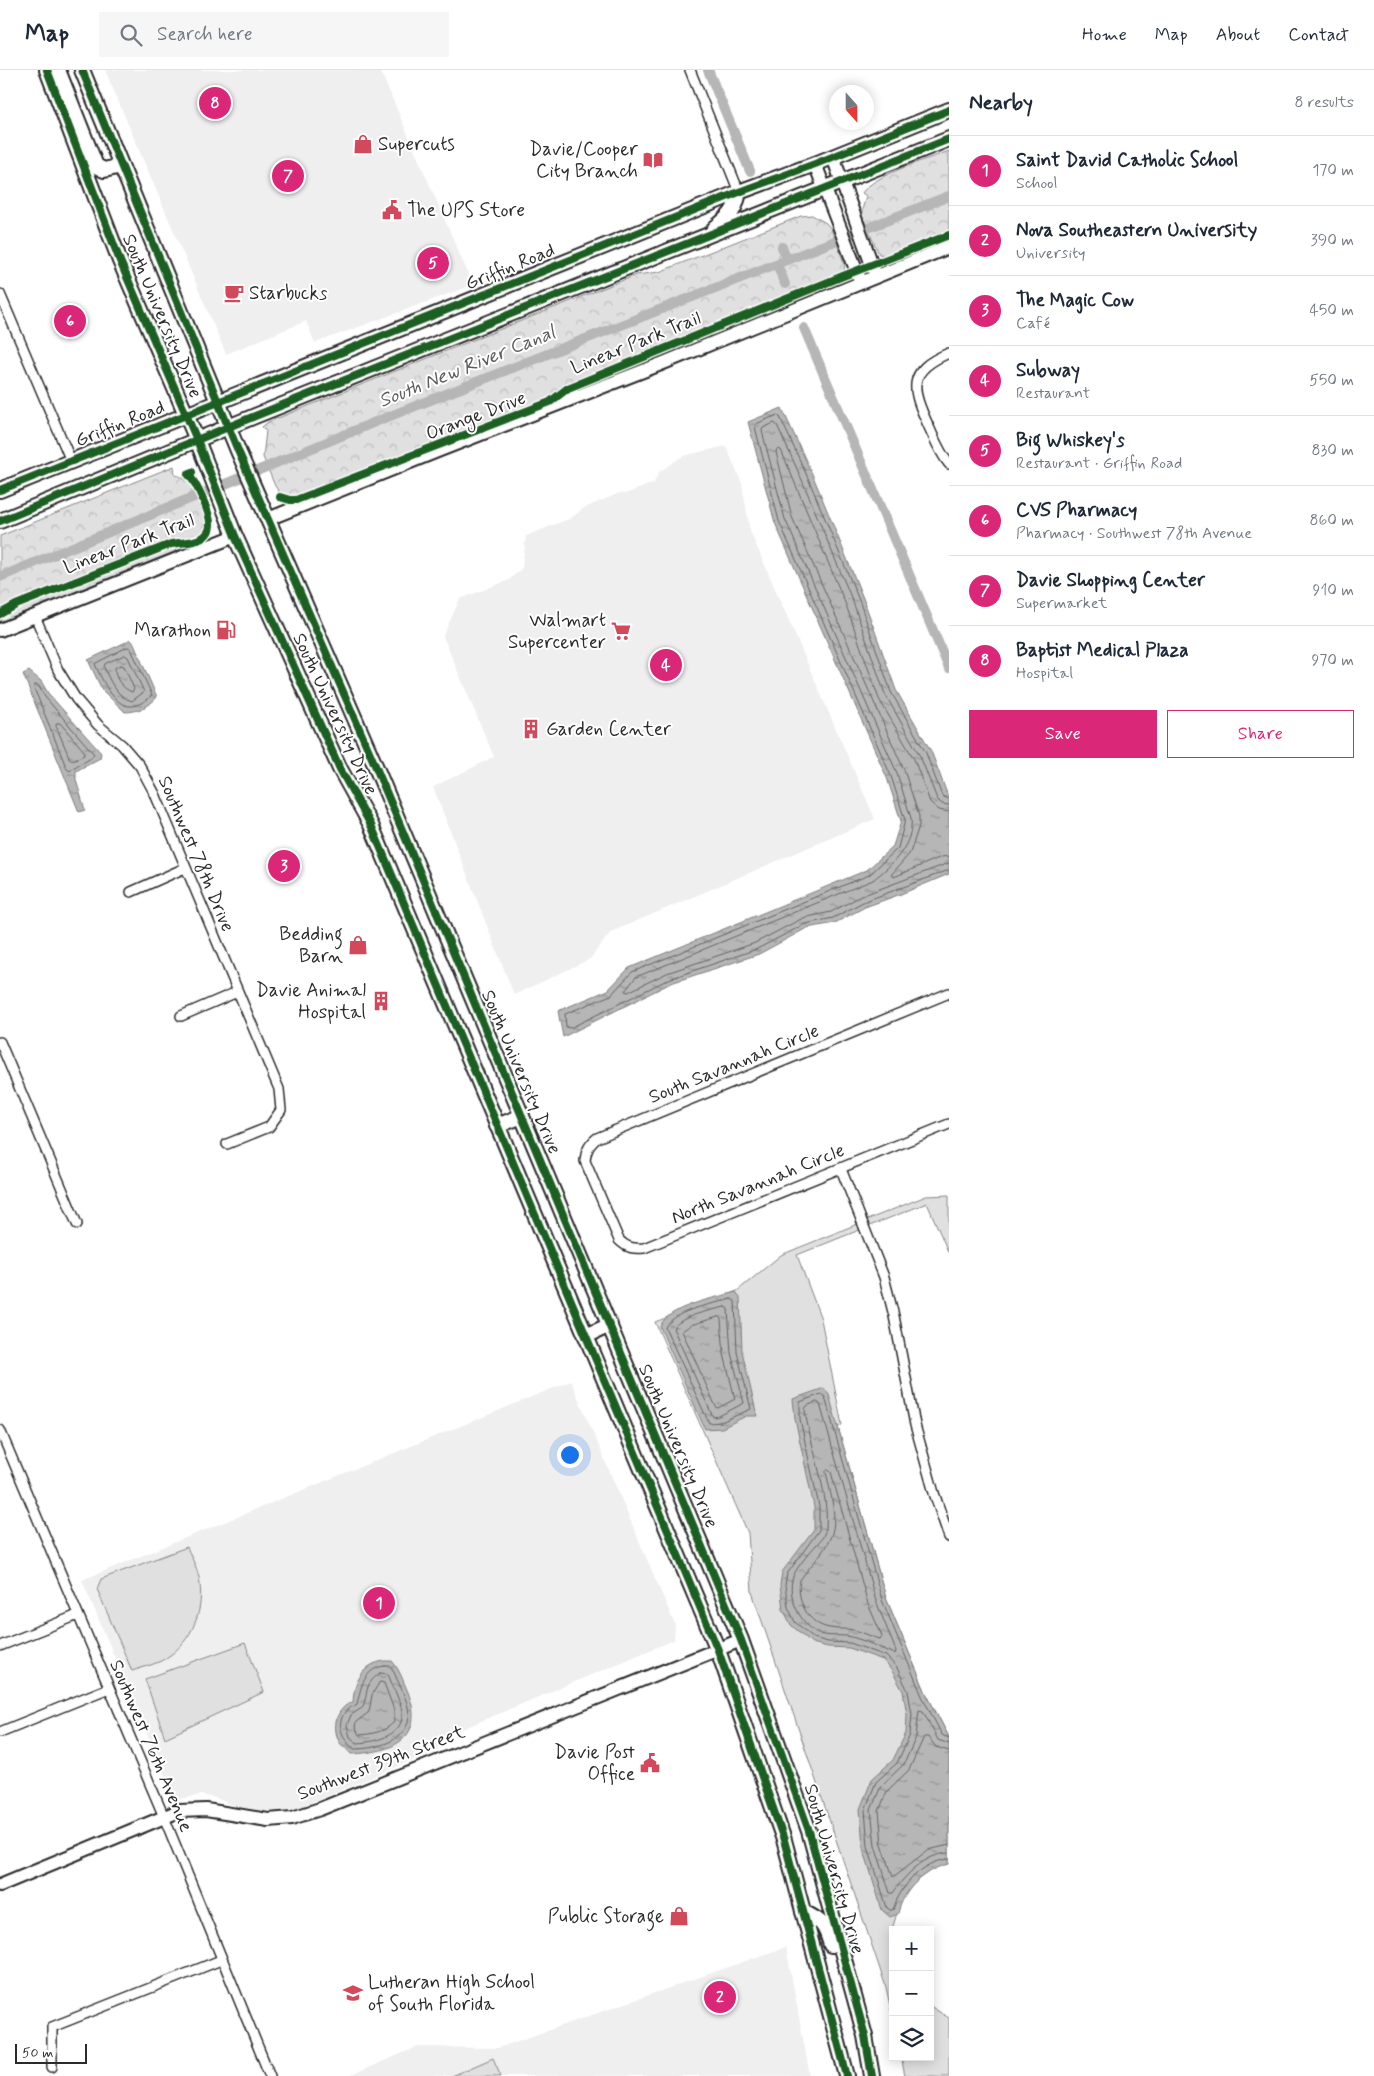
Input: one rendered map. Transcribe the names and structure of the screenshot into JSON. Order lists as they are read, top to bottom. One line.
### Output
{"streets":{"main road":["Griffin Road","South University Drive"],"street":["Orange Drive","Southwest 78th Drive","South Savannah Circle","North Savannah Circle","Southwest 76th Avenue","Southwest 39th Street"],"cycle path":["Linear Park Trail"]},"crossings":[["Griffin Road","South University Drive"],["South University Drive","Orange Drive"],["South University Drive","Southwest 39th Street"],["South Savannah Circle","North Savannah Circle"],["Southwest 76th Avenue","Southwest 39th Street"]],"water":["South New River Canal"],"places":{"shop":["Supercuts","Bedding Barn","Public Storage"],"library":["Davie/Cooper City Branch"],"public building":["The UPS Store","Davie Post Office"],"cafe":["Starbucks"],"fuel station":["Marathon"],"supermarket":["Walmart Supercenter"],"building":["Garden Center","Davie Animal Hospital"],"school or university":["Lutheran High School of South Florida"]},"scale_bar":"50 m","north":"bottom","page":{"header":"Map","search":"Search here","nav":["Home","Map","About","Contact"],"heading":["Nearby","8 results"],"pins":["8","7","5","6","4","3","1","2"],"list":[{"mark":"1","name":"Saint David Catholic School","note":"School","value":"170 m"},{"mark":"2","name":"Nova Southeastern University","note":"University","value":"390 m"},{"mark":"3","name":"The Magic Cow","note":"Café","value":"450 m"},{"mark":"4","name":"Subway","note":"Restaurant","value":"550 m"},{"mark":"5","name":"Big Whiskey's","note":"Restaurant · Griffin Road","value":"830 m"},{"mark":"6","name":"CVS Pharmacy","note":"Pharmacy · Southwest 78th Avenue","value":"860 m"},{"mark":"7","name":"Davie Shopping Center","note":"Supermarket","value":"910 m"},{"mark":"8","name":"Baptist Medical Plaza","note":"Hospital","value":"970 m"}],"buttons":["Save","Share"],"map_buttons":["+","−"],"scale":"50 m"}}
